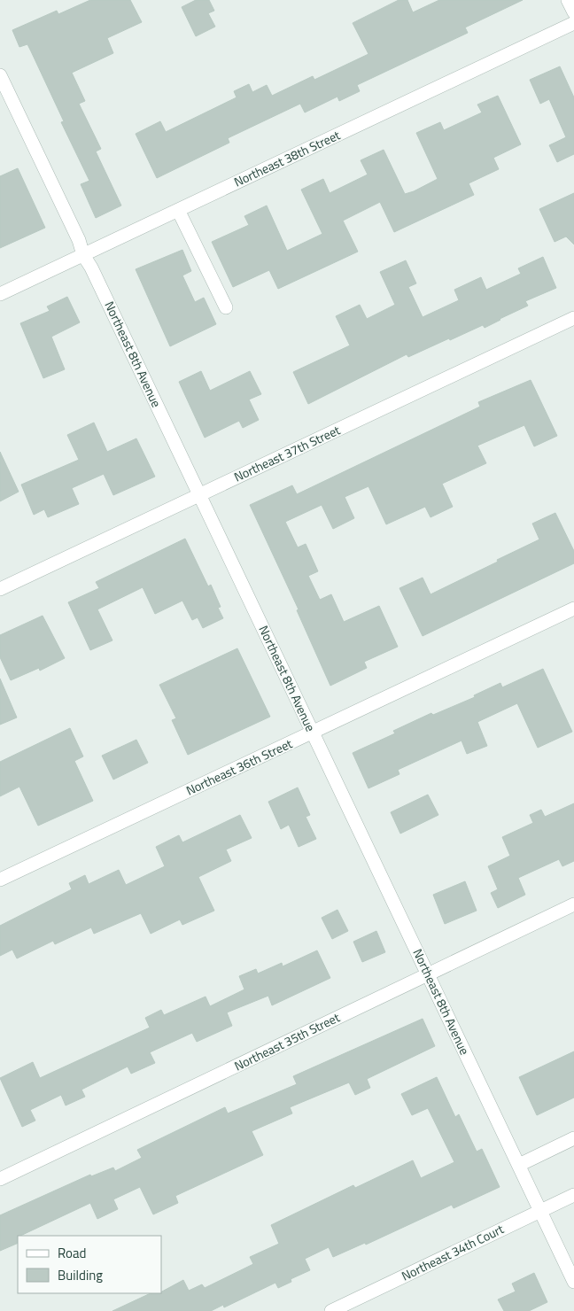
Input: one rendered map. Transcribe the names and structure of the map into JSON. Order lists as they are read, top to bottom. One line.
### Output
{"streets":{"street":["Northeast 38th Street","Northeast 8th Avenue","Northeast 37th Street","Northeast 36th Street","Northeast 35th Street","Northeast 34th Court"]},"crossings":[["Northeast 38th Street","Northeast 8th Avenue"],["Northeast 8th Avenue","Northeast 37th Street"],["Northeast 8th Avenue","Northeast 36th Street"],["Northeast 8th Avenue","Northeast 35th Street"],["Northeast 8th Avenue","Northeast 34th Court"]],"legend":["Road","Building"]}
